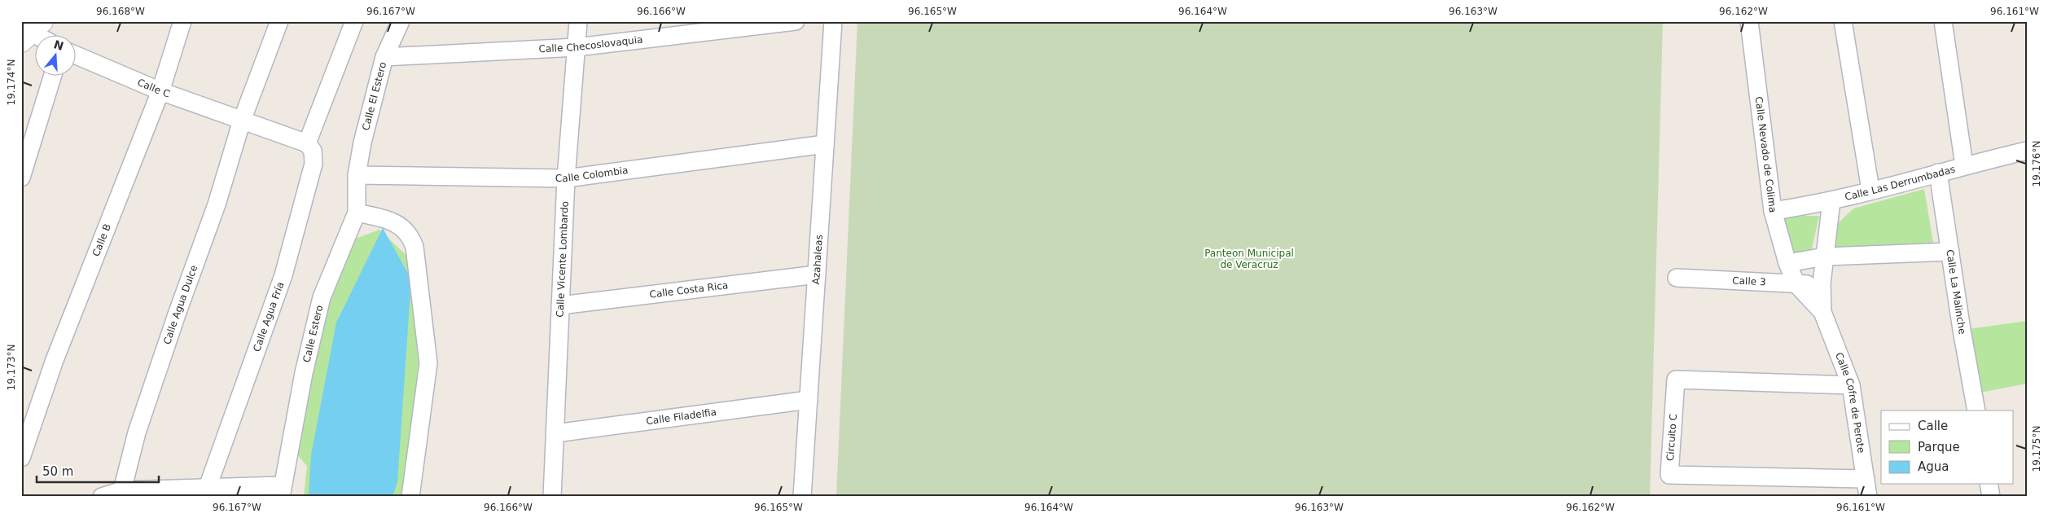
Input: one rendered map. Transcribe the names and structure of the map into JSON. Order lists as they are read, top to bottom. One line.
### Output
{"streets":{"street":["Calle Checoslovaquia","Calle C","Calle El Estero","Calle Nevado de Colima","Calle Colombia","Calle Las Derrumbadas","Calle B","Calle Vicente Lombardo","Azahaleas","Calle 3","Calle Costa Rica","Calle La Malinche","Calle Agua Dulce","Calle Agua Fría","Calle Estero","Calle Cofre de Perote","Calle Filadelfia","Circuito C"]},"crossings":[["Calle Checoslovaquia","Calle El Estero"],["Calle Checoslovaquia","Calle Vicente Lombardo"],["Calle C","Calle B"],["Calle C","Calle Agua Dulce"],["Calle C","Calle Agua Fría"],["Calle El Estero","Calle Colombia"],["Calle El Estero","Calle Estero"],["Calle Nevado de Colima","Calle Las Derrumbadas"],["Calle Nevado de Colima","Calle 3"],["Calle Nevado de Colima","Calle Cofre de Perote"],["Calle Colombia","Calle Vicente Lombardo"],["Calle Colombia","Azahaleas"],["Calle Colombia","Calle Estero"],["Calle Las Derrumbadas","Calle La Malinche"],["Calle Las Derrumbadas","Calle Cofre de Perote"],["Calle Vicente Lombardo","Calle Costa Rica"],["Calle Vicente Lombardo","Calle Filadelfia"],["Azahaleas","Calle Costa Rica"],["Azahaleas","Calle Filadelfia"],["Calle 3","Calle Cofre de Perote"],["Calle Cofre de Perote","Circuito C"]],"parks":["Panteon Municipal de Veracruz"],"legend":["Calle","Parque","Agua"],"scale_bar":"50 m","north":"top","coordinates":["96.168°W","96.167°W","96.166°W","96.165°W","96.164°W","96.163°W","96.162°W","96.161°W","19.174°N","19.176°N","19.173°N","19.175°N"]}
